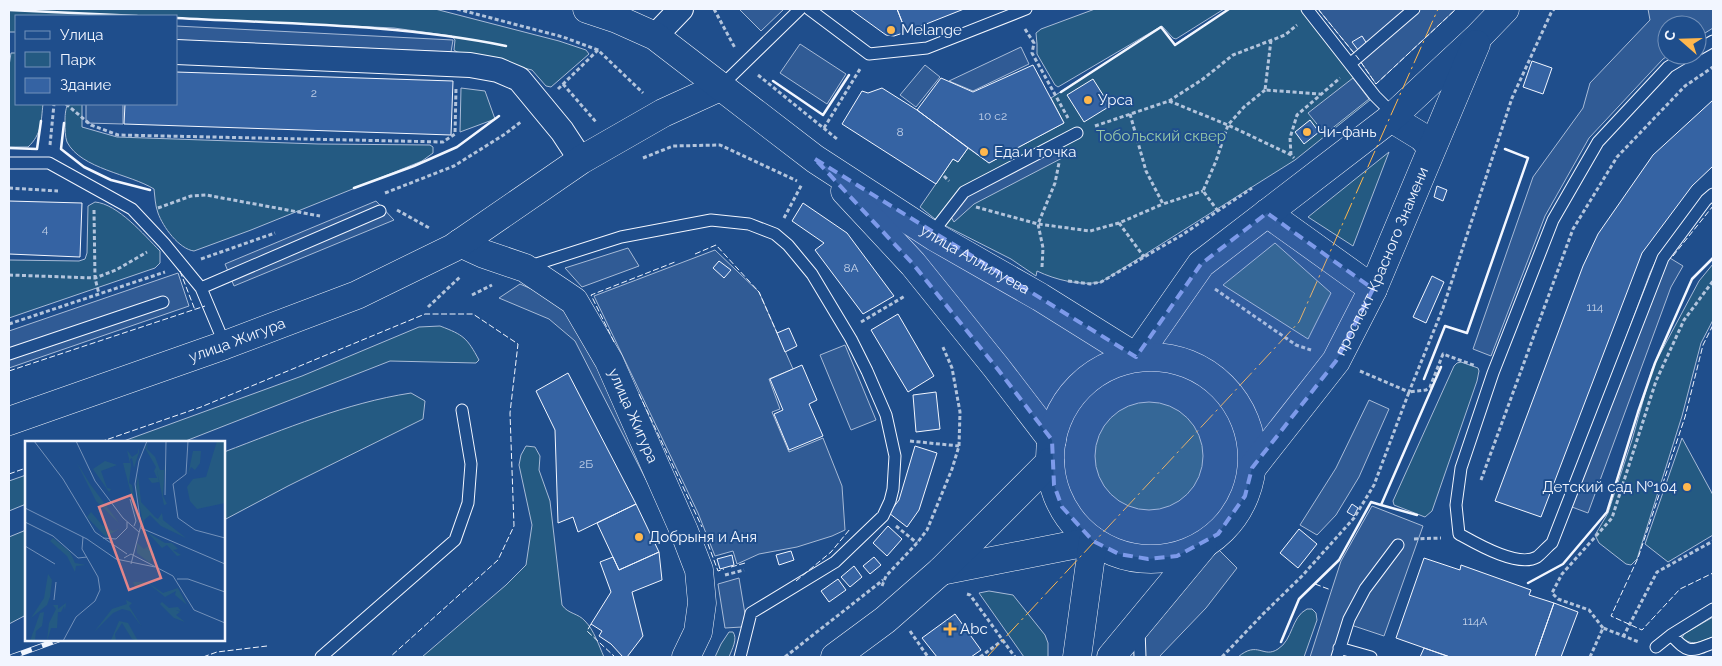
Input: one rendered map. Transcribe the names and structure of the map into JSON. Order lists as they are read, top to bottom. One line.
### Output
{"streets":{"main road":["улица Аллилуева","проспект Красного Знамени","улица Жигура"]},"crossings":[["улица Аллилуева","проспект Красного Знамени"],["улица Аллилуева","улица Жигура"]],"parks":["Тобольский сквер"],"places":{"other":["Melange","Урса","Чи-фань","Еда и точка","Детский сад №104","Добрыня и Аня"],"health":["Abc"]},"house_numbers":["2","10 с2","8","4","8А","114","2Б","114А"],"legend":["Улица","Парк","Здание"],"north":"left"}
